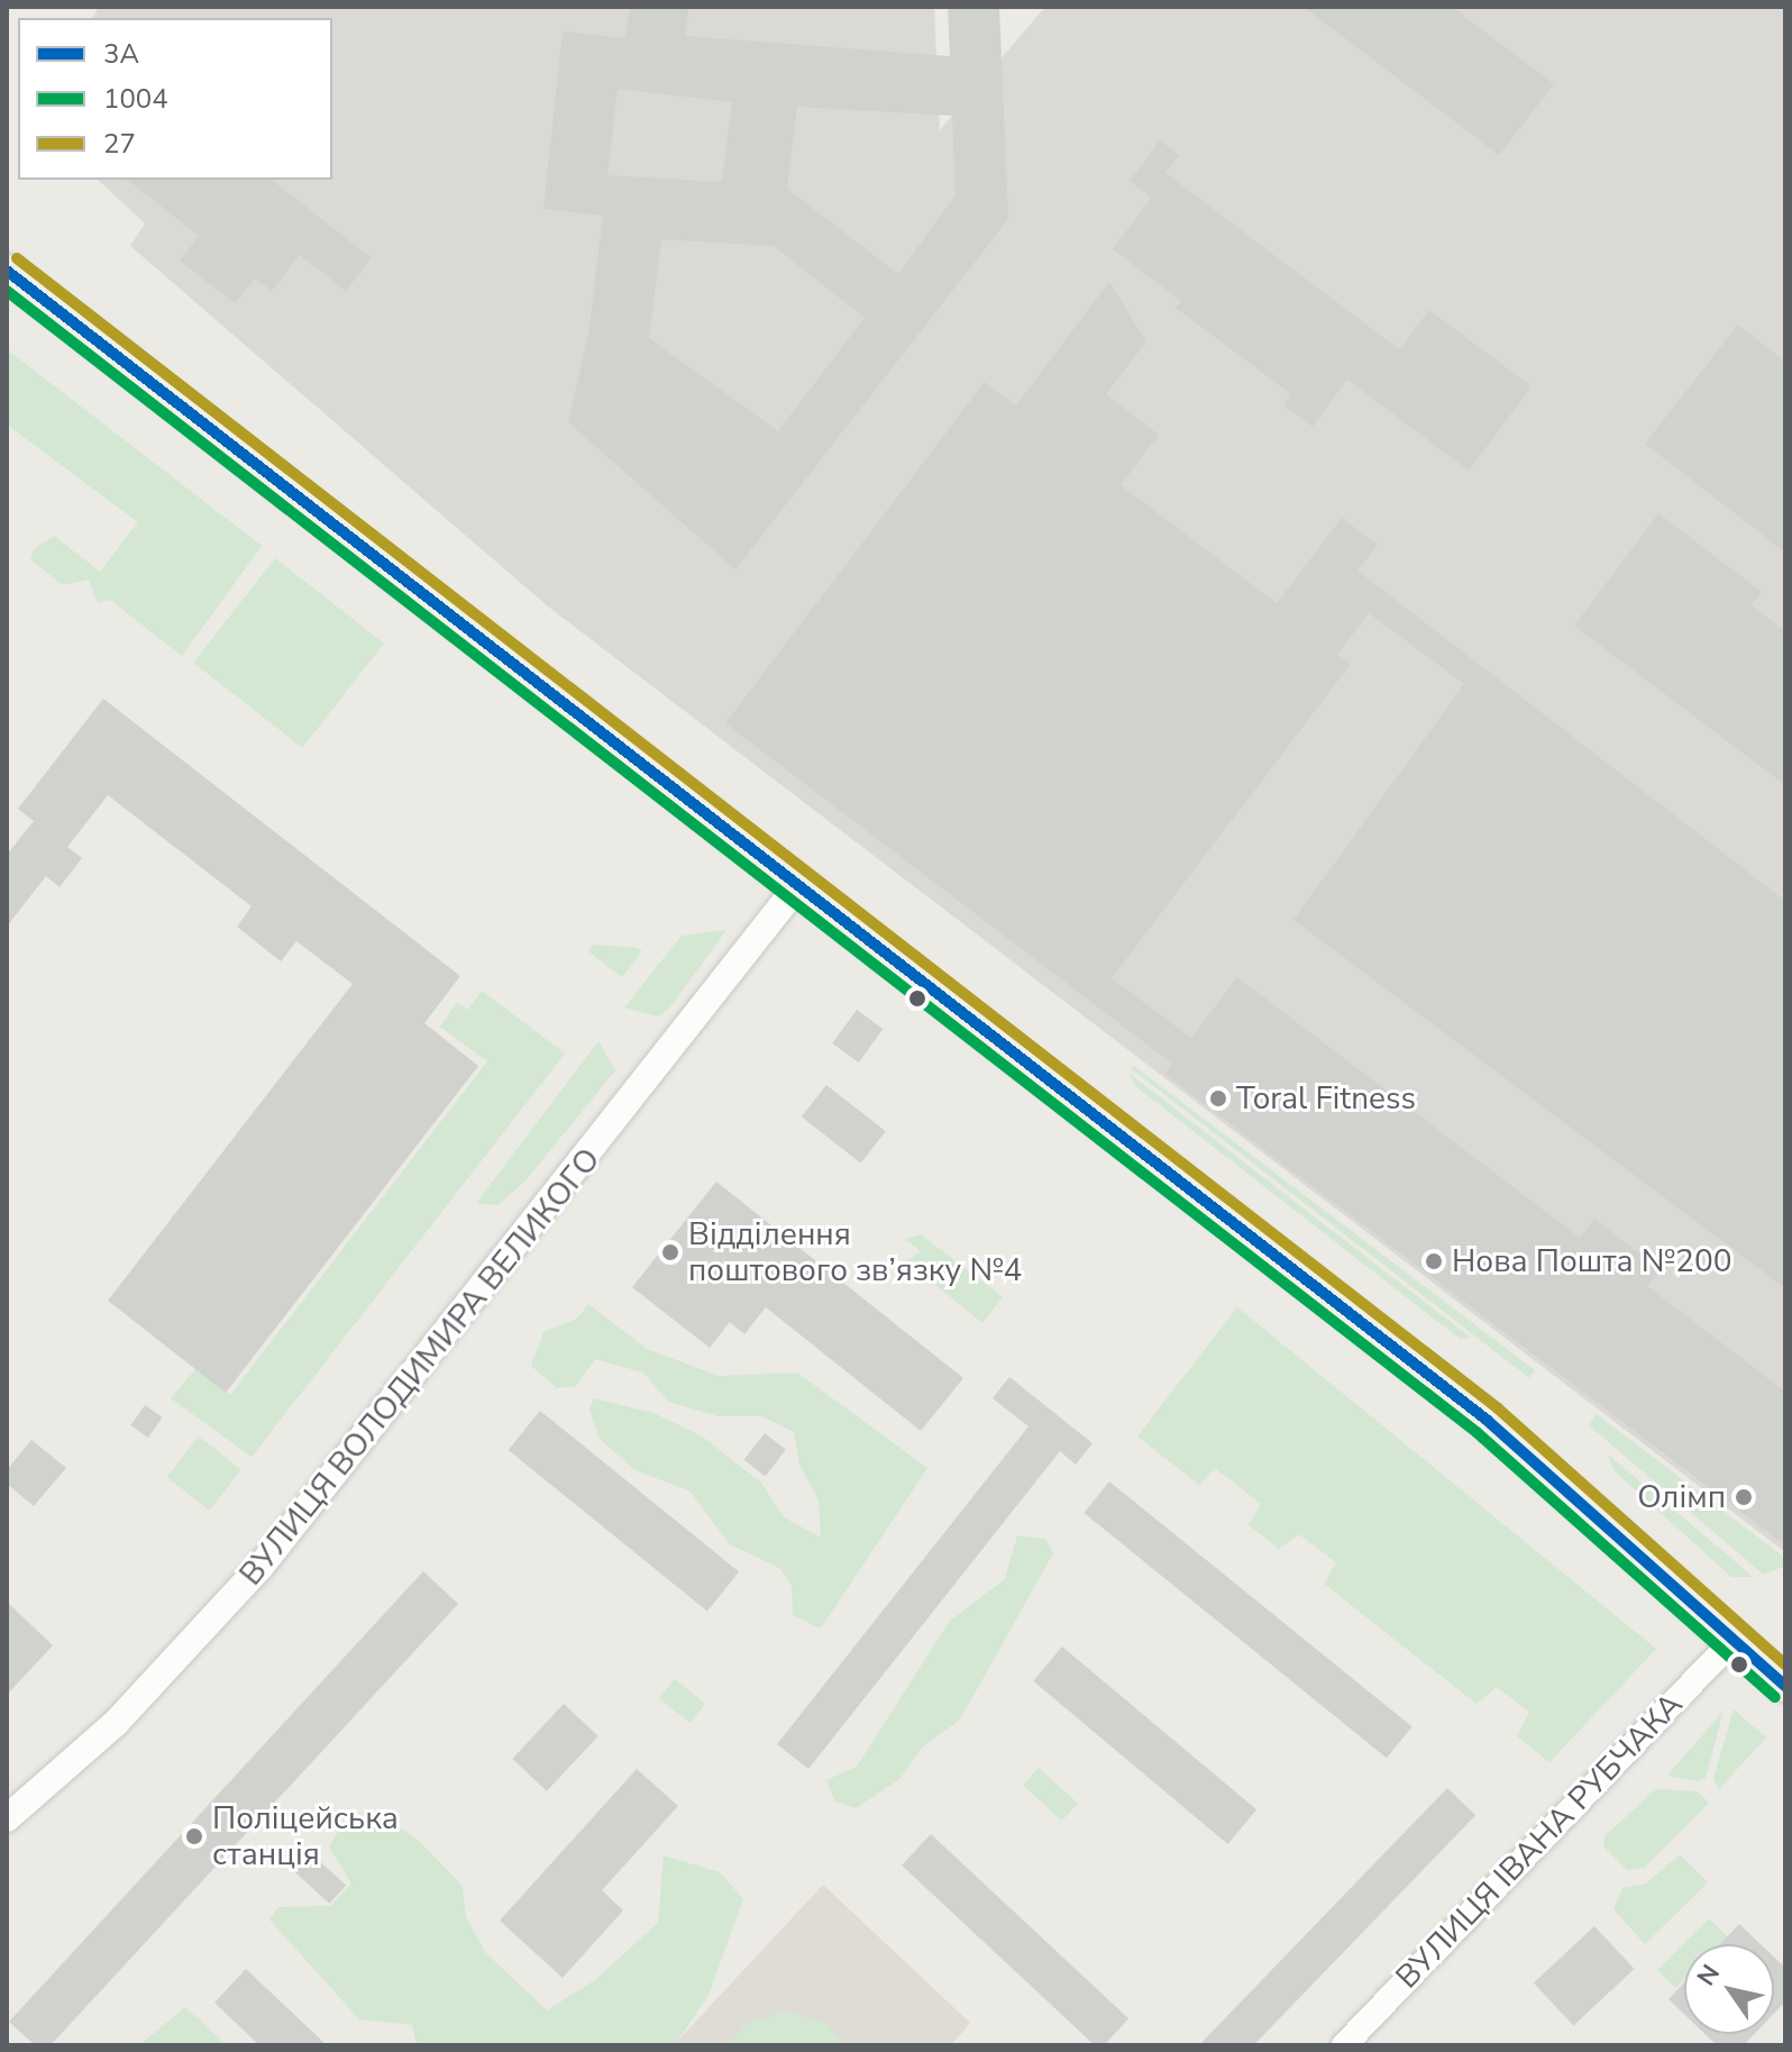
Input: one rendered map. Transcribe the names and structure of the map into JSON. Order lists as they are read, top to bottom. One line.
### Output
{"streets":{"main road":["ВУЛИЦЯ ВОЛОДИМИРА ВЕЛИКОГО"],"street":["ВУЛИЦЯ ІВАНА РУБЧАКА"]},"places":["Toral Fitness","Відділення поштового зв’язку №4","Нова Пошта №200","Олімп","Поліцейська станція"],"lines":["transit line 27","transit line 3А","transit line 1004"],"legend":["3А","1004","27"],"north":"top left"}
